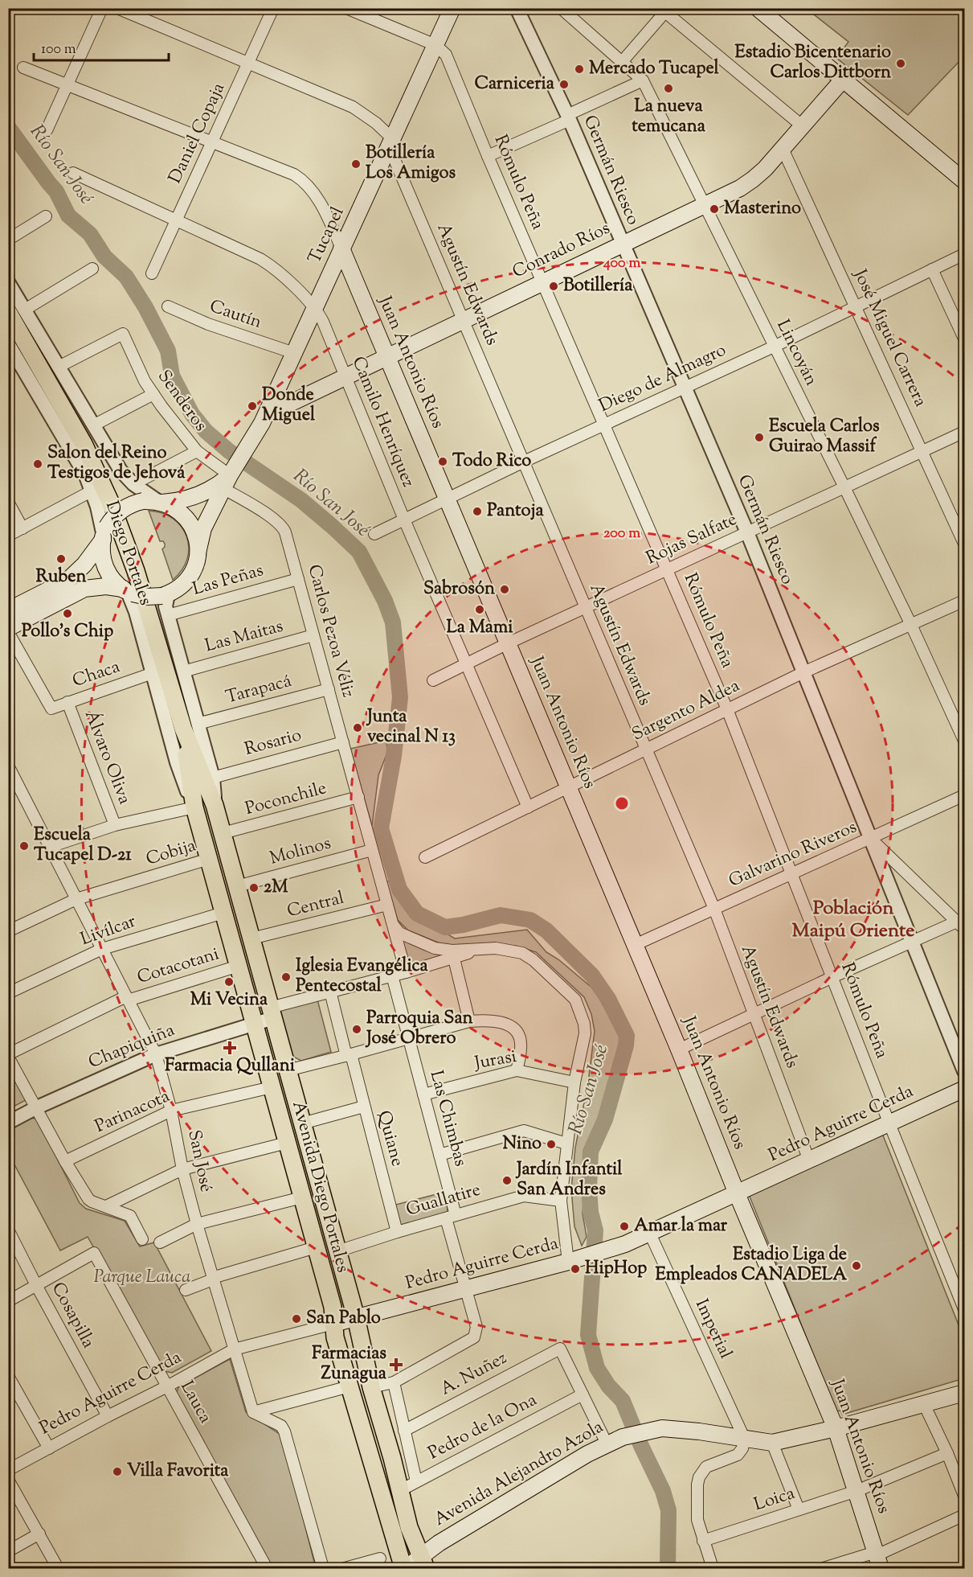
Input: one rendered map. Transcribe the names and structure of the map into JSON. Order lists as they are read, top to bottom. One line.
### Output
{"streets":{"main road":["Tucapel","Conrado Ríos","Juan Antonio Ríos","Diego Portales","Pedro Aguirre Cerda","Avenida Diego Portales","Avenida Alejandro Azola"],"street":["Daniel Copaja","Germán Riesco","Rómulo Peña","Agustín Edwards","Cautín","José Miguel Carrera","Lincoyán","Diego de Almagro","Senderos","Camilo Henríquez","Rojas Salfate","Las Peñas","Carlos Pezoa Véliz","Las Maitas","Chaca","Tarapacá","Sargento Aldea","Rosario","Álvaro Oliva","Poconchile","Molinos","Cobija","Galvarino Riveros","Central","Livílcar","Cotacotani","Chapiquiña","Jurasi","Parinacota","Las Chimbas","Quiane","San José","Guallatire","Cosapilla","Imperial","A. Nuñez","Lauca","Pedro de la Ona","Loica"]},"crossings":[["Daniel Copaja","Agustín Edwards"],["Daniel Copaja","Juan Antonio Ríos"],["Daniel Copaja","Camilo Henríquez"],["Germán Riesco","Conrado Ríos"],["Germán Riesco","Diego de Almagro"],["Germán Riesco","Rojas Salfate"],["Germán Riesco","Sargento Aldea"],["Germán Riesco","Galvarino Riveros"],["Rómulo Peña","Tucapel"],["Rómulo Peña","Conrado Ríos"],["Rómulo Peña","Diego de Almagro"],["Rómulo Peña","Rojas Salfate"],["Rómulo Peña","Sargento Aldea"],["Rómulo Peña","Galvarino Riveros"],["Rómulo Peña","Pedro Aguirre Cerda"],["Tucapel","Conrado Ríos"],["Tucapel","Agustín Edwards"],["Tucapel","Cautín"],["Tucapel","Juan Antonio Ríos"],["Tucapel","Senderos"],["Tucapel","Camilo Henríquez"],["Tucapel","Diego Portales"],["Tucapel","Carlos Pezoa Véliz"],["Conrado Ríos","Agustín Edwards"],["Conrado Ríos","José Miguel Carrera"],["Conrado Ríos","Lincoyán"],["Conrado Ríos","Juan Antonio Ríos"],["Conrado Ríos","Camilo Henríquez"],["Agustín Edwards","Diego de Almagro"],["Agustín Edwards","Rojas Salfate"],["Agustín Edwards","Sargento Aldea"],["Agustín Edwards","Galvarino Riveros"],["Agustín Edwards","Pedro Aguirre Cerda"],["José Miguel Carrera","Diego de Almagro"],["José Miguel Carrera","Rojas Salfate"],["Lincoyán","Diego de Almagro"],["Lincoyán","Rojas Salfate"],["Lincoyán","Sargento Aldea"],["Juan Antonio Ríos","Diego de Almagro"],["Juan Antonio Ríos","Rojas Salfate"],["Juan Antonio Ríos","Sargento Aldea"],["Juan Antonio Ríos","Galvarino Riveros"],["Juan Antonio Ríos","Pedro Aguirre Cerda"],["Juan Antonio Ríos","Avenida Alejandro Azola"],["Juan Antonio Ríos","Loica"],["Diego de Almagro","Camilo Henríquez"],["Senderos","Diego Portales"],["Senderos","Carlos Pezoa Véliz"],["Camilo Henríquez","Rojas Salfate"],["Camilo Henríquez","Sargento Aldea"],["Diego Portales","Las Peñas"],["Diego Portales","Las Maitas"],["Diego Portales","Chaca"],["Diego Portales","Tarapacá"],["Diego Portales","Rosario"],["Diego Portales","Avenida Diego Portales"],["Las Peñas","Carlos Pezoa Véliz"],["Carlos Pezoa Véliz","Las Maitas"],["Carlos Pezoa Véliz","Tarapacá"],["Carlos Pezoa Véliz","Rosario"],["Carlos Pezoa Véliz","Poconchile"],["Carlos Pezoa Véliz","Molinos"],["Carlos Pezoa Véliz","Central"],["Carlos Pezoa Véliz","Chapiquiña"],["Chaca","Álvaro Oliva"],["Poconchile","Avenida Diego Portales"],["Molinos","Avenida Diego Portales"],["Cobija","San José"],["Cobija","Avenida Diego Portales"],["Central","Avenida Diego Portales"],["Livílcar","San José"],["Livílcar","Avenida Diego Portales"],["Cotacotani","San José"],["Cotacotani","Avenida Diego Portales"],["Chapiquiña","Las Chimbas"],["Chapiquiña","Quiane"],["Chapiquiña","San José"],["Chapiquiña","Avenida Diego Portales"],["Jurasi","Las Chimbas"],["Parinacota","San José"],["Parinacota","Avenida Diego Portales"],["Las Chimbas","Pedro Aguirre Cerda"],["Las Chimbas","Guallatire"],["Pedro Aguirre Cerda","San José"],["Pedro Aguirre Cerda","Avenida Diego Portales"],["Pedro Aguirre Cerda","Cosapilla"],["Pedro Aguirre Cerda","Imperial"],["Pedro Aguirre Cerda","Lauca"],["Quiane","Guallatire"],["Avenida Diego Portales","Guallatire"],["Avenida Diego Portales","Pedro de la Ona"],["Avenida Diego Portales","Avenida Alejandro Azola"],["Cosapilla","Lauca"],["Imperial","Avenida Alejandro Azola"],["A. Nuñez","Pedro de la Ona"]],"districts":["Población Maipú Oriente"],"water":["Río San José"],"parks":["Parque Lauca"],"places":{"other":["Estadio Bicentenario Carlos Dittborn","Mercado Tucapel","Carniceria","La nueva temucana","Botillería Los Amigos","Masterino","Botillería","Donde Miguel","Escuela Carlos Guirao Massif","Todo Rico","Salon del Reino Testigos de Jehová","Pantoja","Ruben","Sabrosón","La Mami","Pollo's Chip","Junta vecinal N 13","Escuela Tucapel D-21","2M","Iglesia Evangélica Pentecostal","Mi Vecina","Parroquia San José Obrero","Nino","Jardín Infantil San Andres","Amar la mar","Estadio Liga de Empleados CANADELA","HipHop","San Pablo","Villa Favorita"],"health":["Farmacia Qullani","Farmacias Zunagua"]},"scale_bar":"100 m","rings":["400 m","200 m"]}
